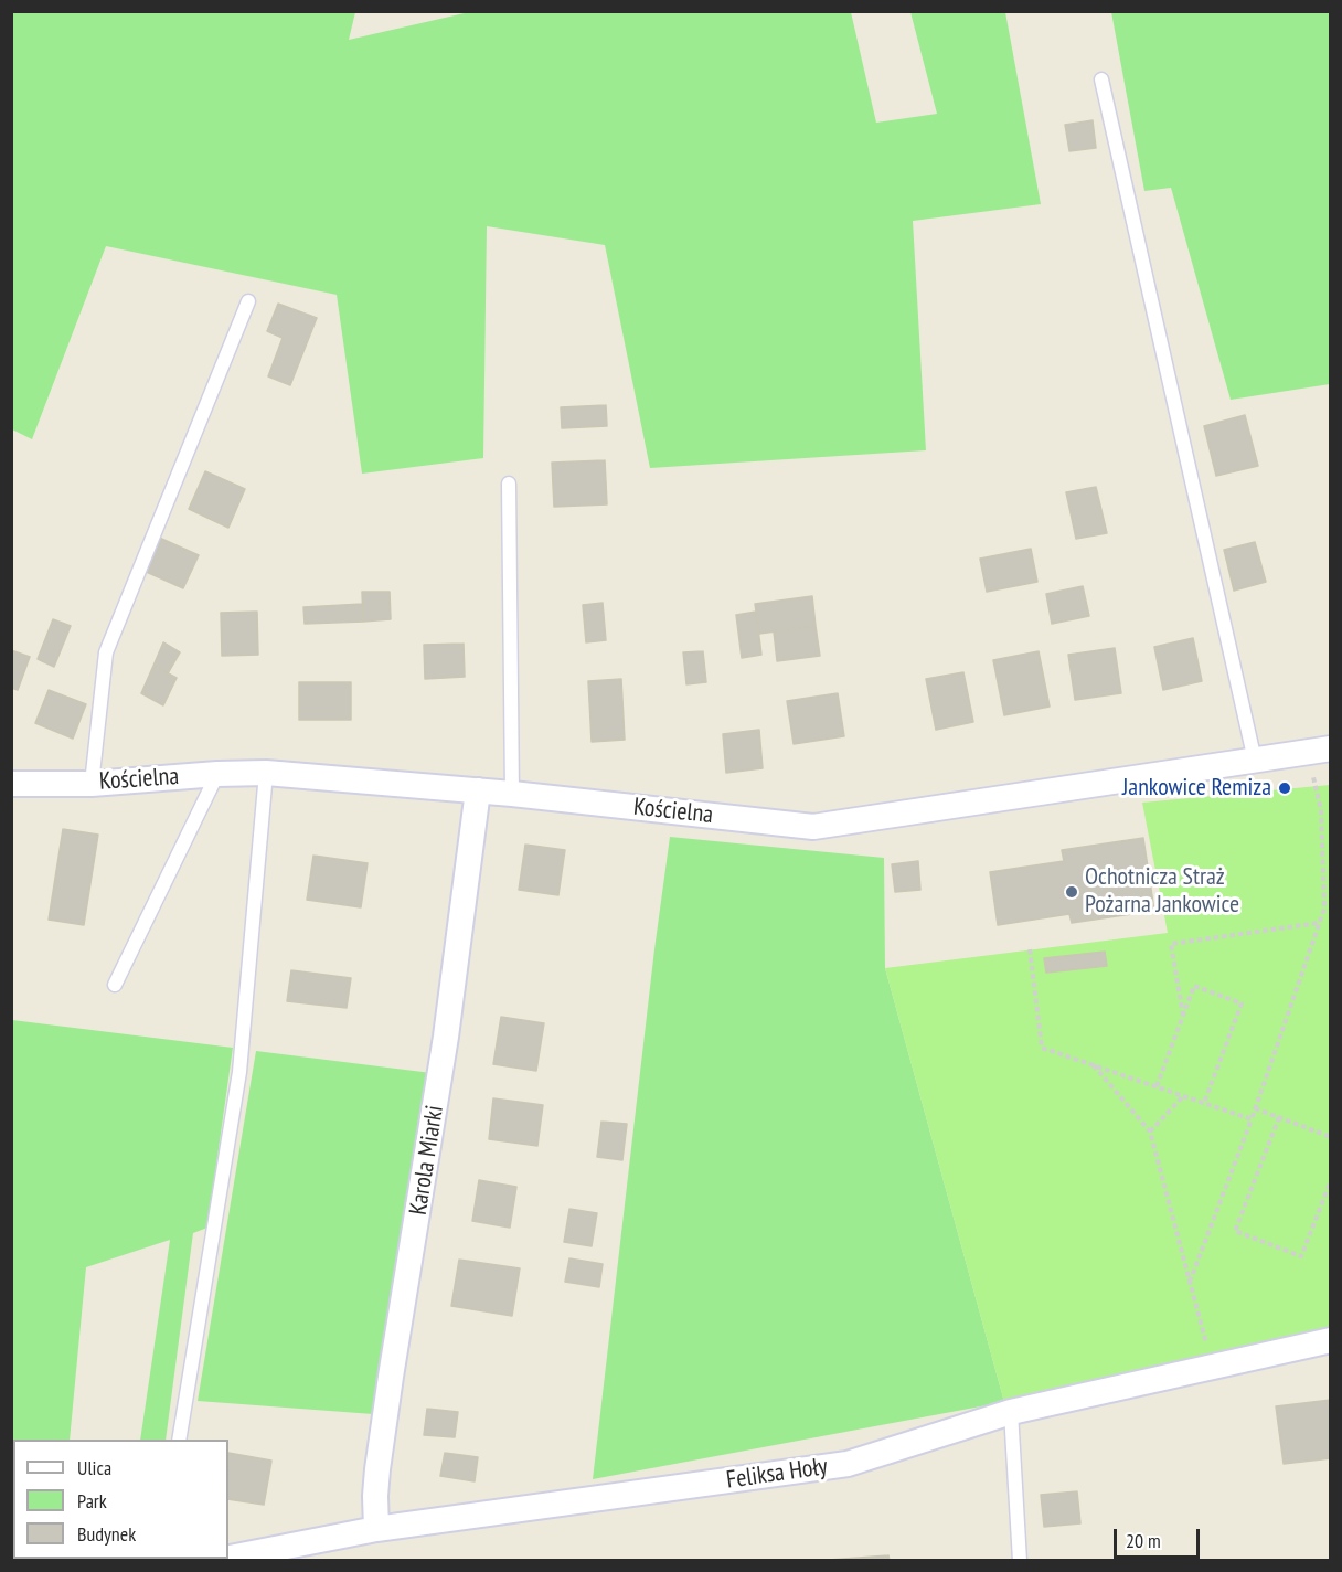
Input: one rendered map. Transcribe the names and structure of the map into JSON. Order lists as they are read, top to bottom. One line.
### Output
{"streets":{"street":["Kościelna","Karola Miarki","Feliksa Hoły"]},"crossings":[["Kościelna","Karola Miarki"],["Karola Miarki","Feliksa Hoły"]],"places":["Jankowice Remiza","Ochotnicza Straż Pożarna Jankowice"],"legend":["Ulica","Park","Budynek"],"scale_bar":"20 m"}
